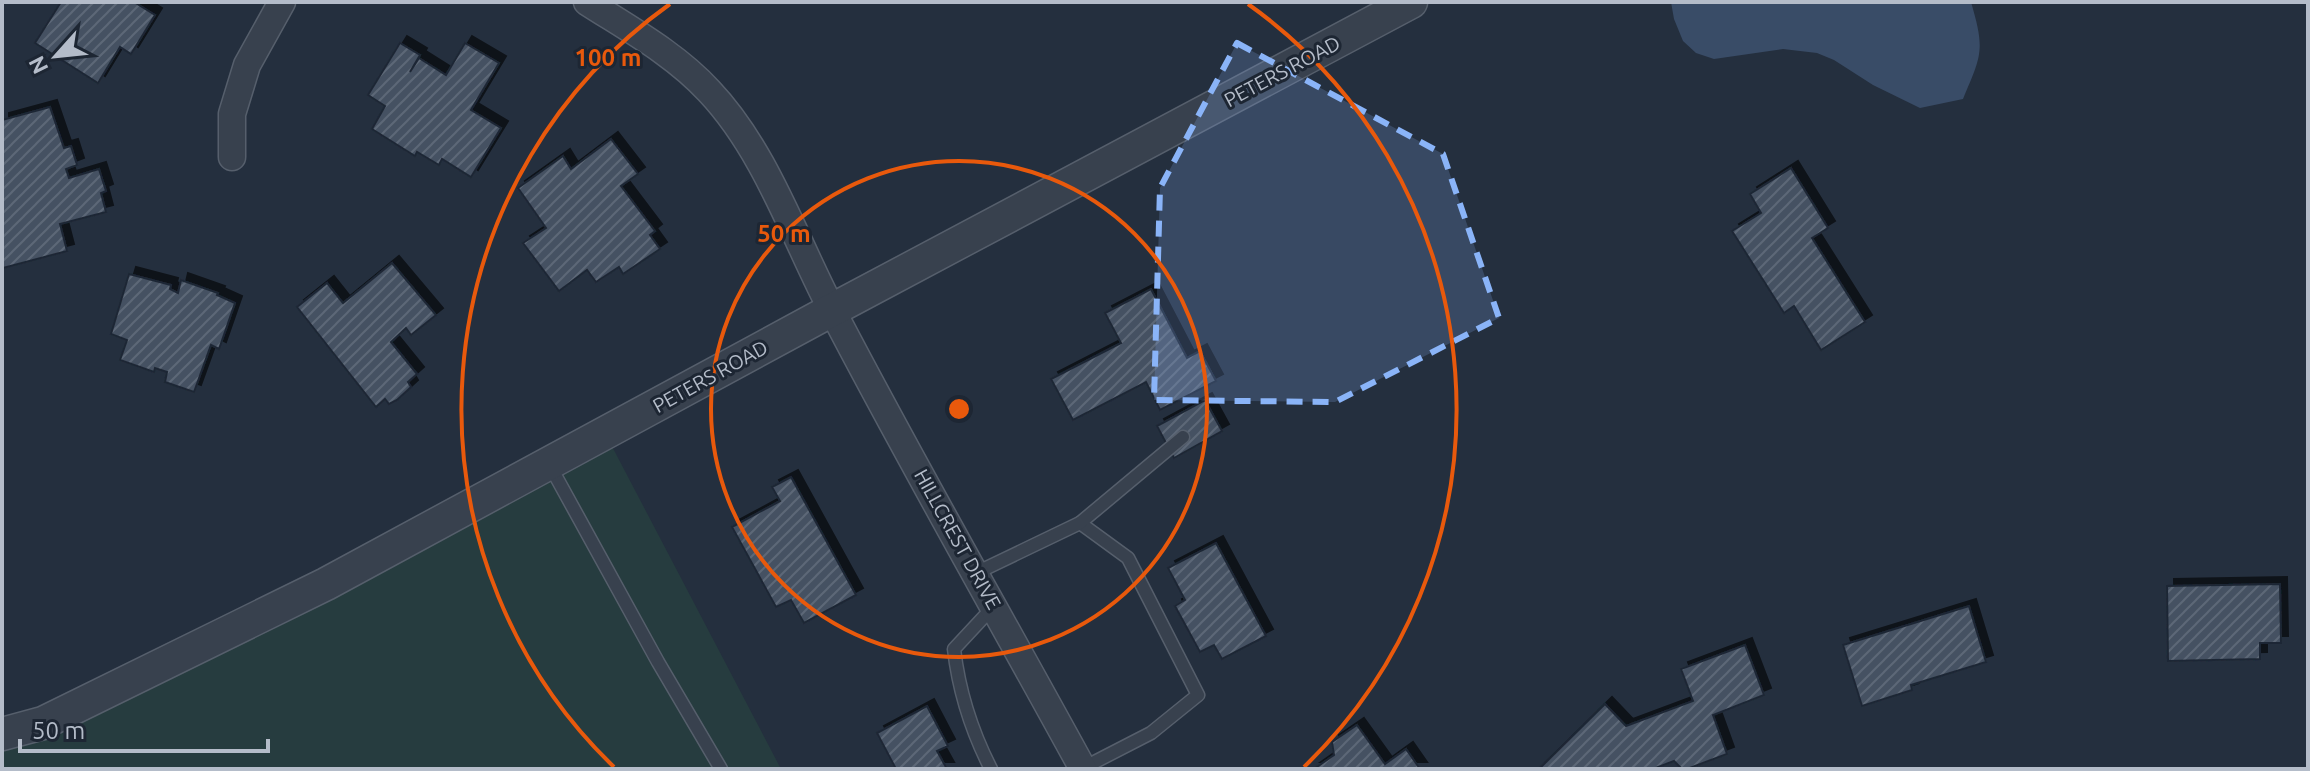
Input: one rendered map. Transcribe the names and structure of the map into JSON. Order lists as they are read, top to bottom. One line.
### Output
{"streets":{"street":["PETERS ROAD","HILLCREST DRIVE"]},"crossings":[["PETERS ROAD","HILLCREST DRIVE"]],"scale_bar":"50 m","north":"bottom left","rings":["100 m","50 m"]}
